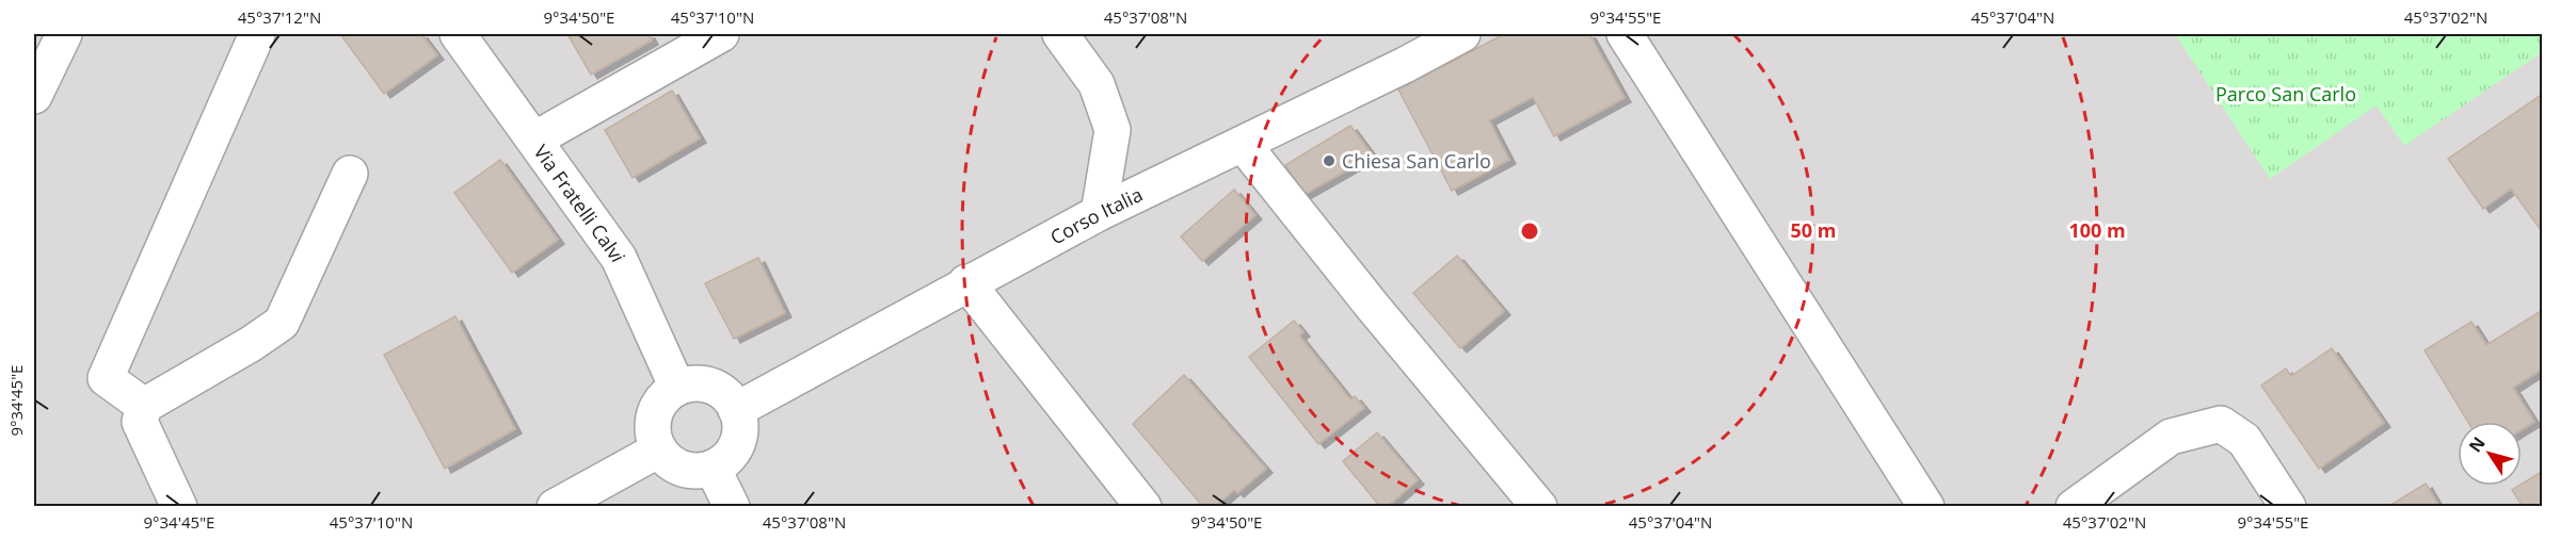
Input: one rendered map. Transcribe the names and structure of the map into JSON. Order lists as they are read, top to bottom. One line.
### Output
{"streets":{"street":["Via Fratelli Calvi","Corso Italia"]},"crossings":[["Via Fratelli Calvi","Corso Italia"]],"parks":["Parco San Carlo"],"places":["Chiesa San Carlo"],"north":"top left","coordinates":["45°37'12\"N","9°34'50\"E","45°37'10\"N","45°37'08\"N","9°34'55\"E","45°37'04\"N","45°37'02\"N","9°34'45\"E"],"rings":["50 m","100 m"]}
